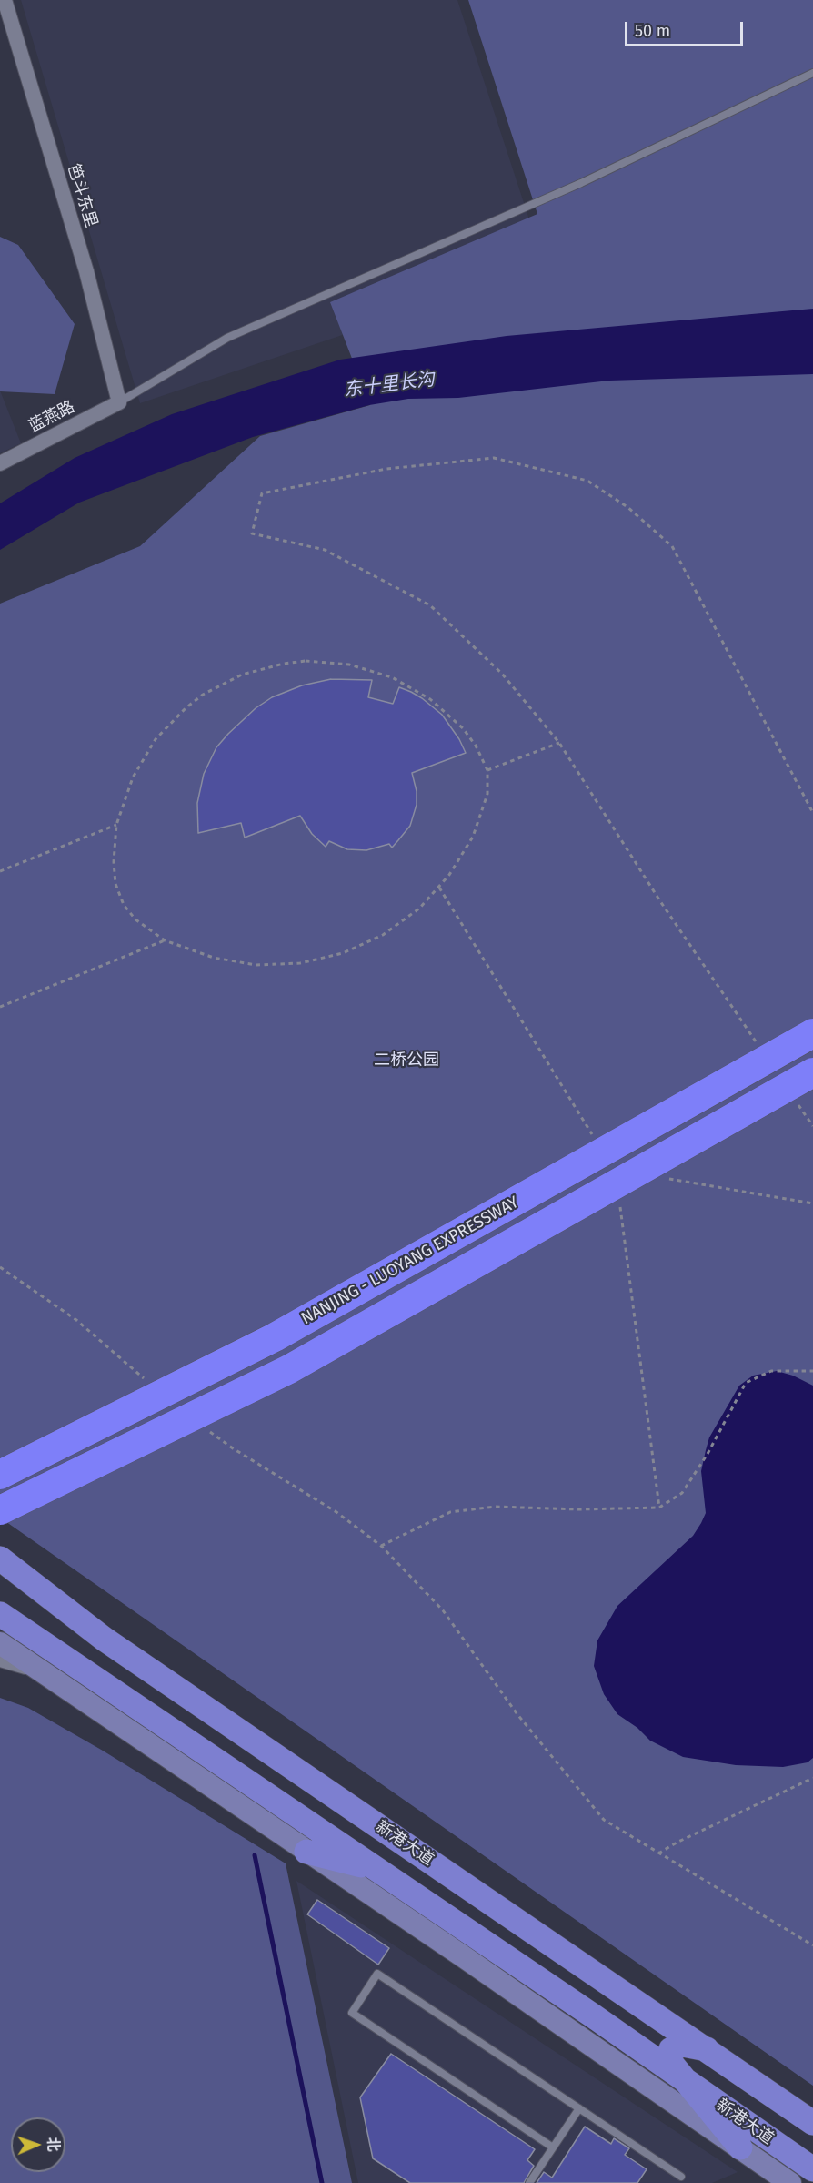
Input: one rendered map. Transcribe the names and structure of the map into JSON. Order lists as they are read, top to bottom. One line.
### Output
{"streets":{"highway":["NANJING - LUOYANG EXPRESSWAY"],"main road":["新港大道"],"street":["笆斗东里","蓝燕路"]},"crossings":[["笆斗东里","蓝燕路"]],"water":["东十里长沟"],"parks":["二桥公园"],"scale_bar":"50 m","north":"right"}
